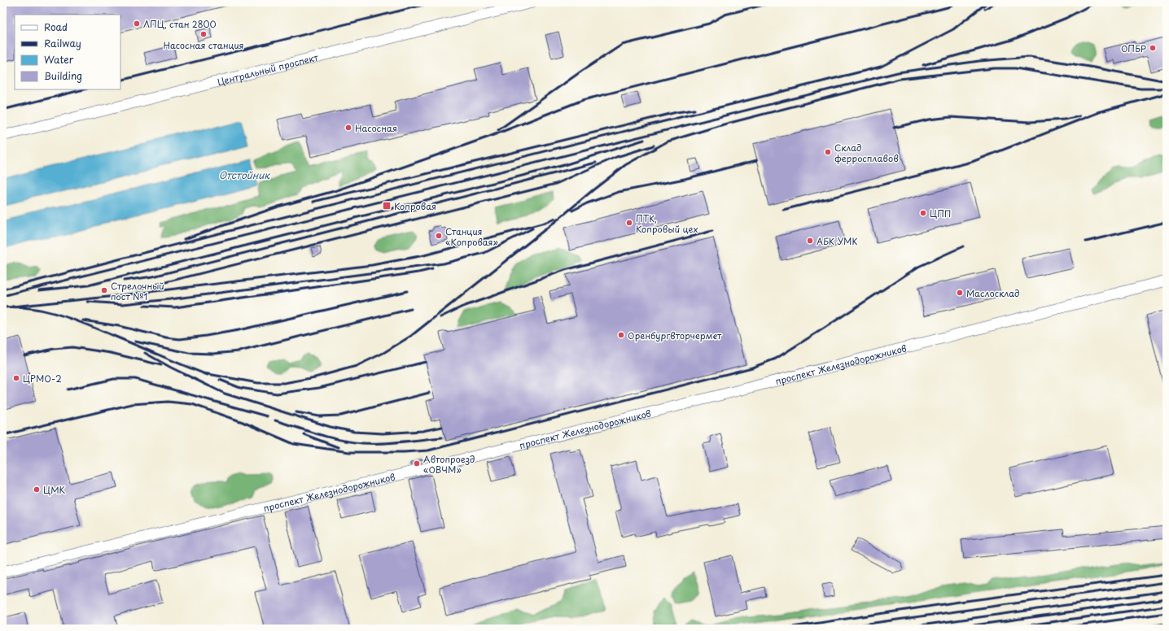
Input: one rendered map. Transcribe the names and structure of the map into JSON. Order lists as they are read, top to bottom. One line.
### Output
{"streets":{"street":["Центральный проспект","проспект Железнодорожников"]},"water":["Отстойник"],"places":{"other":["ЛПЦ, стан 2800","Насосная станция","ОПБР","Насосная","Склад ферросплавов","ЦПП","ПТК, Копровый цех","Станция «Копровая»","АБК УМК","Стрелочный пост №1","Маслосклад","Оренбургвторчермет","ЦРМО-2","Автопроезд «ОВЧМ»","ЦМК"],"transit":["Копровая"]},"legend":["Road","Railway","Water","Building"]}
